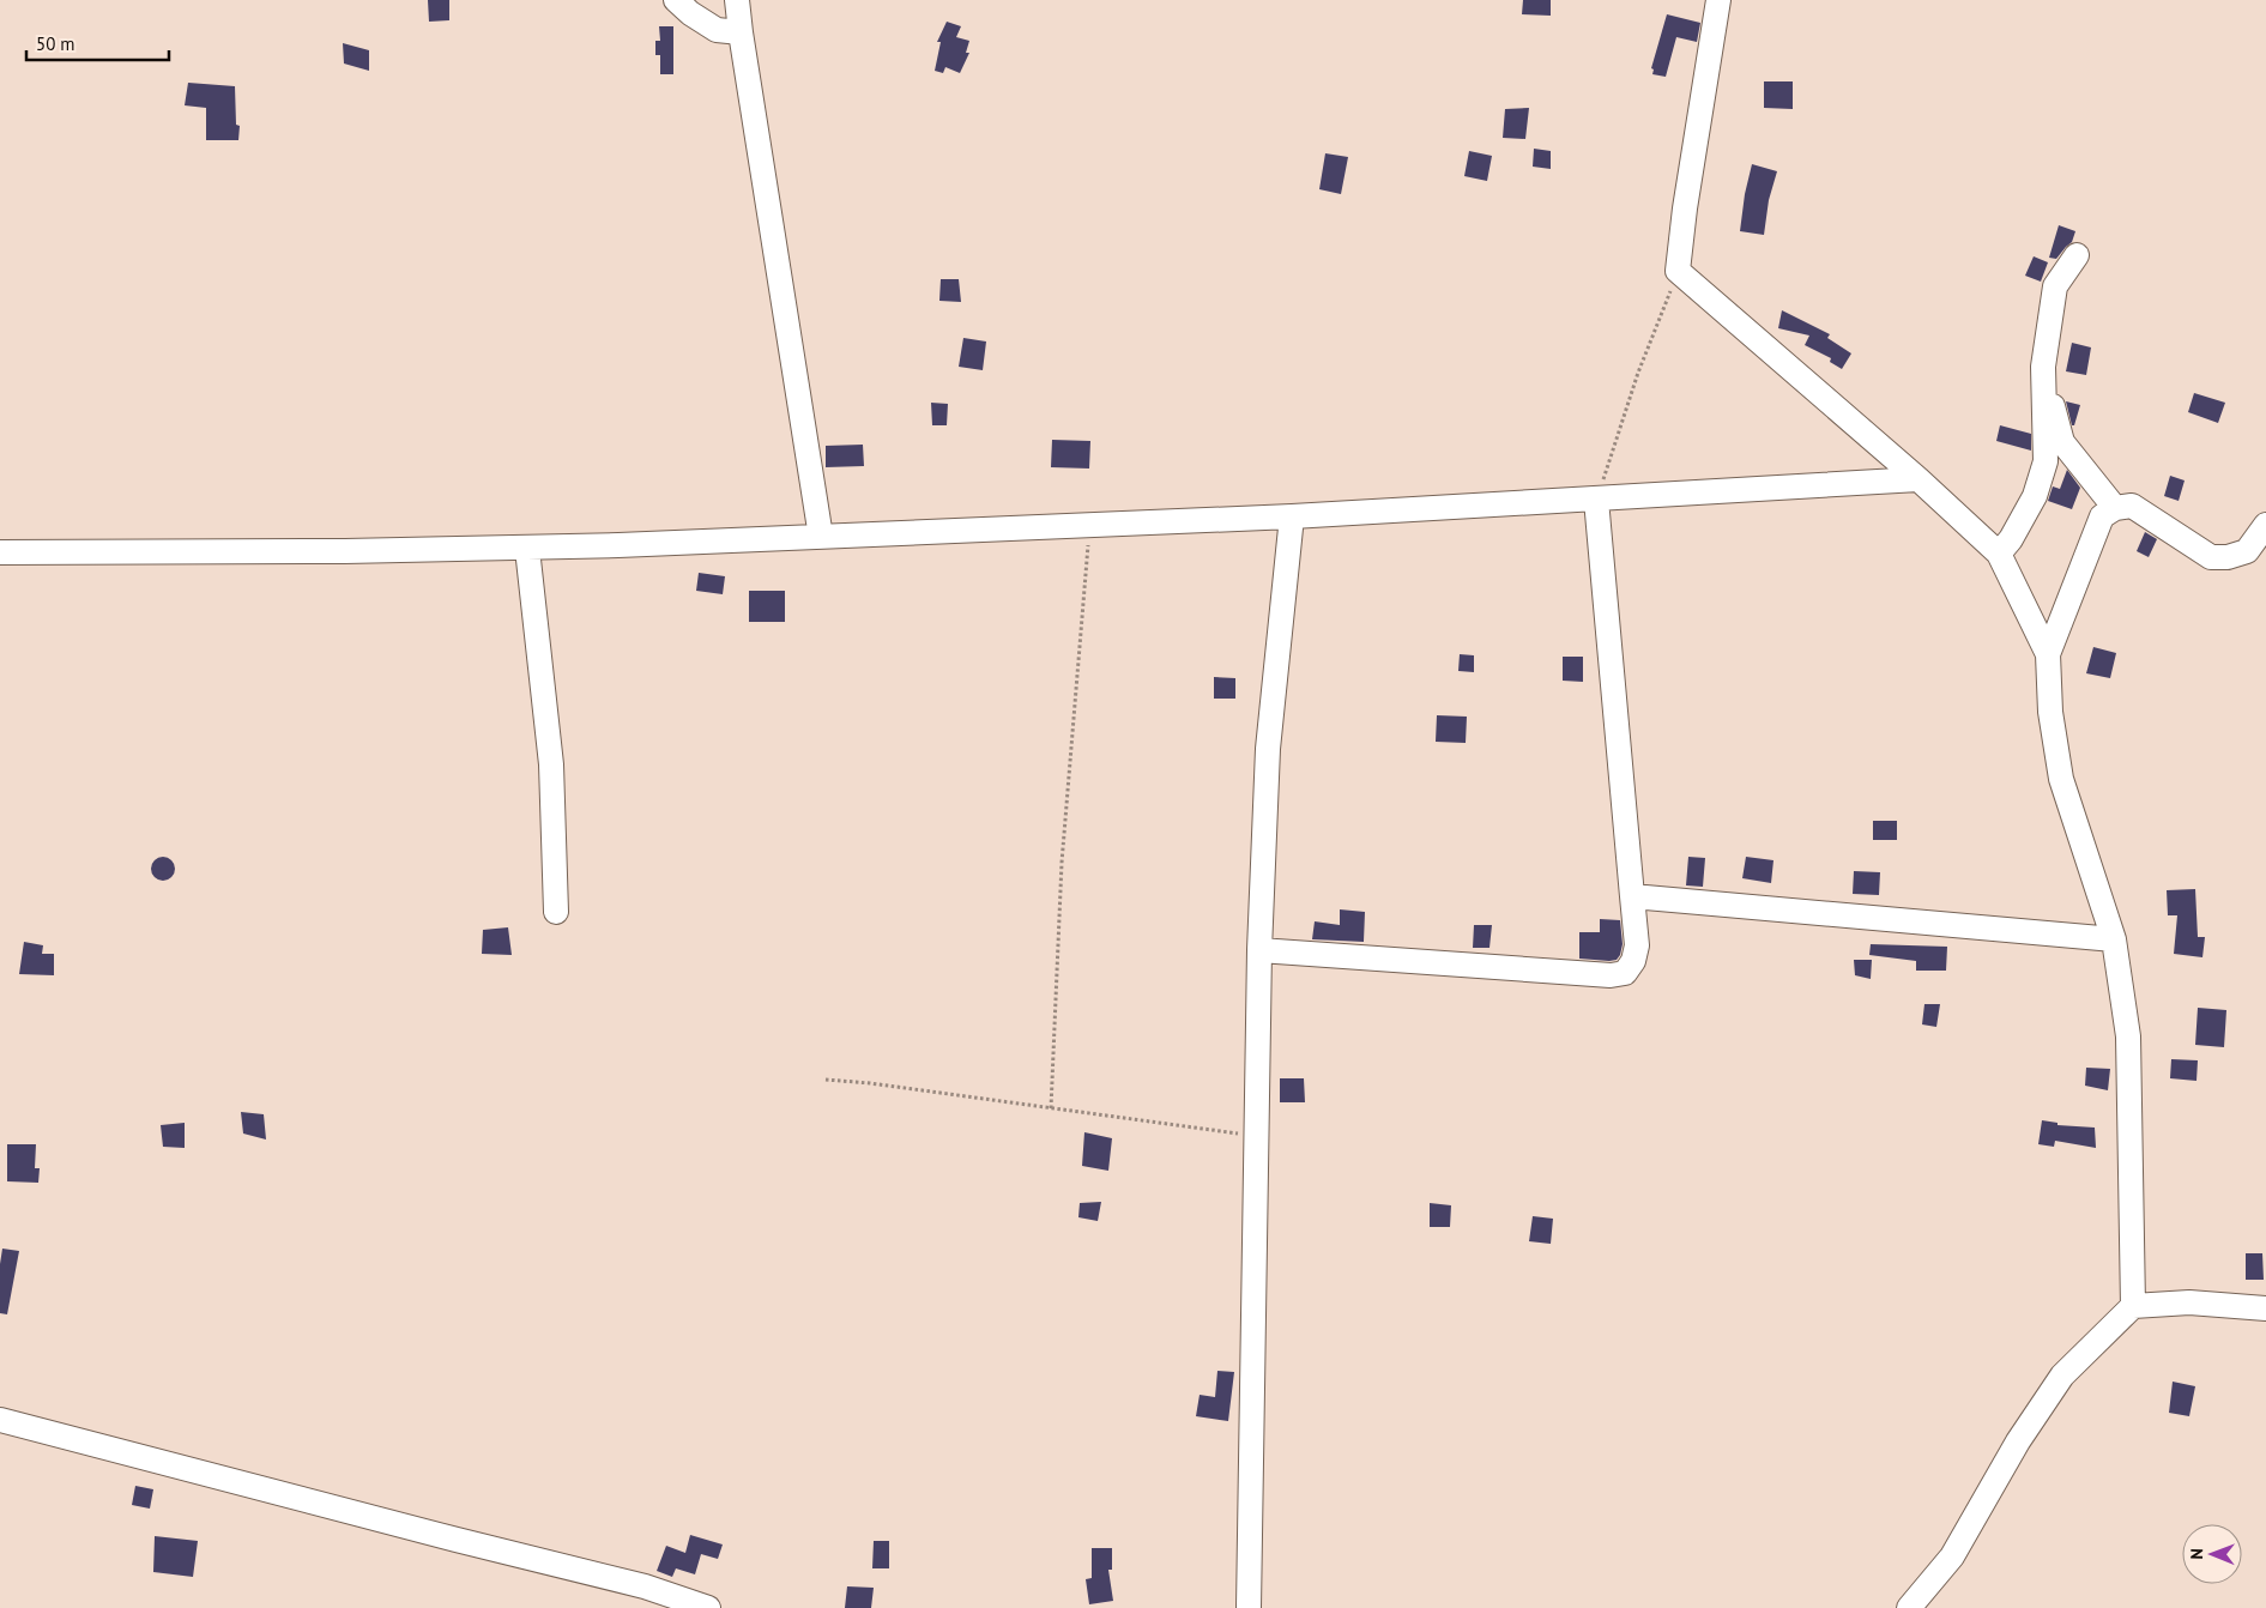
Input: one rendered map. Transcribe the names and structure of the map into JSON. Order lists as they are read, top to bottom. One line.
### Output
{"scale_bar":"50 m","north":"left"}
